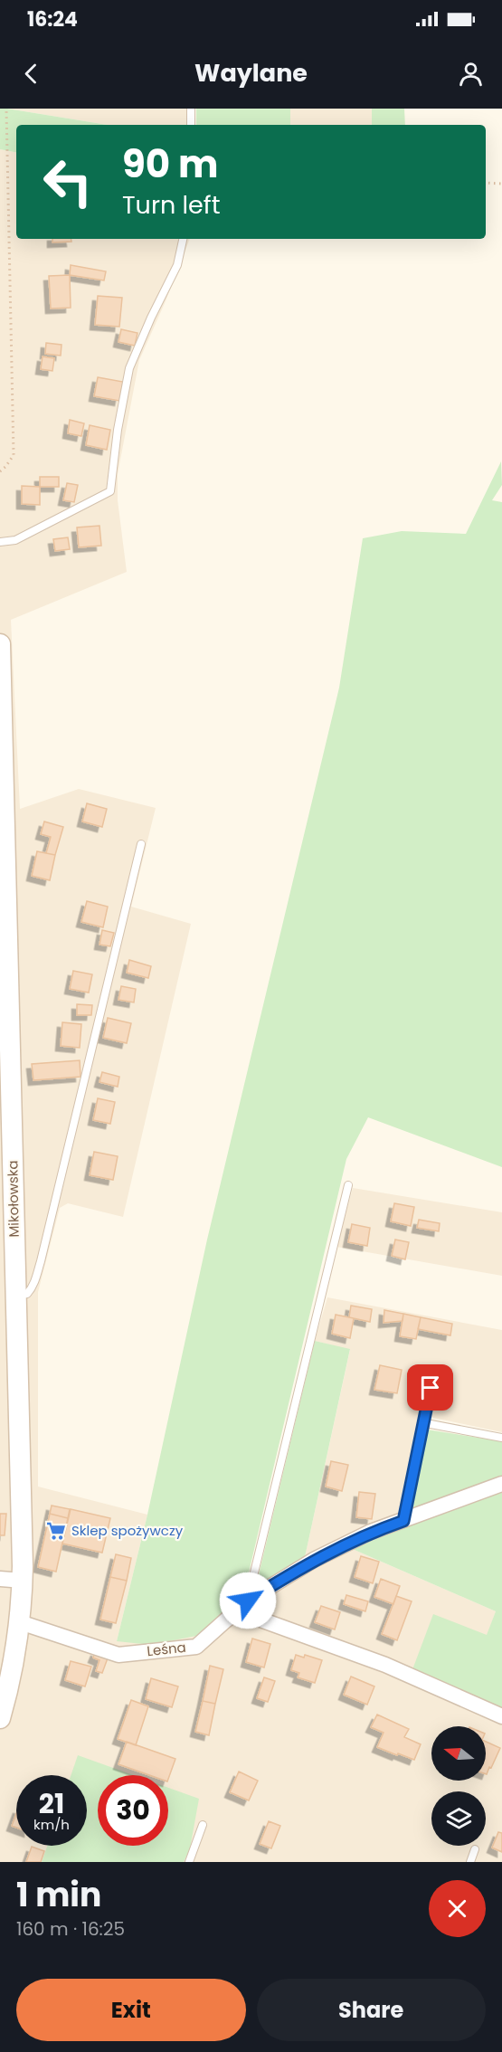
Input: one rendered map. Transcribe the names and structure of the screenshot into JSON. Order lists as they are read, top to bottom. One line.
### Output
{"streets":{"main road":["Mikołowska"],"street":["Leśna"]},"crossings":[["Mikołowska","Leśna"]],"places":{"supermarket":["Sklep spożywczy"]},"north":"left","page":{"status":"16:24","header":"Waylane","turn":["90 m","Turn left"],"speed":"21 km/h","limit":"30","heading":["1 min","160 m · 16:25"],"buttons":["Exit","Share"]}}
